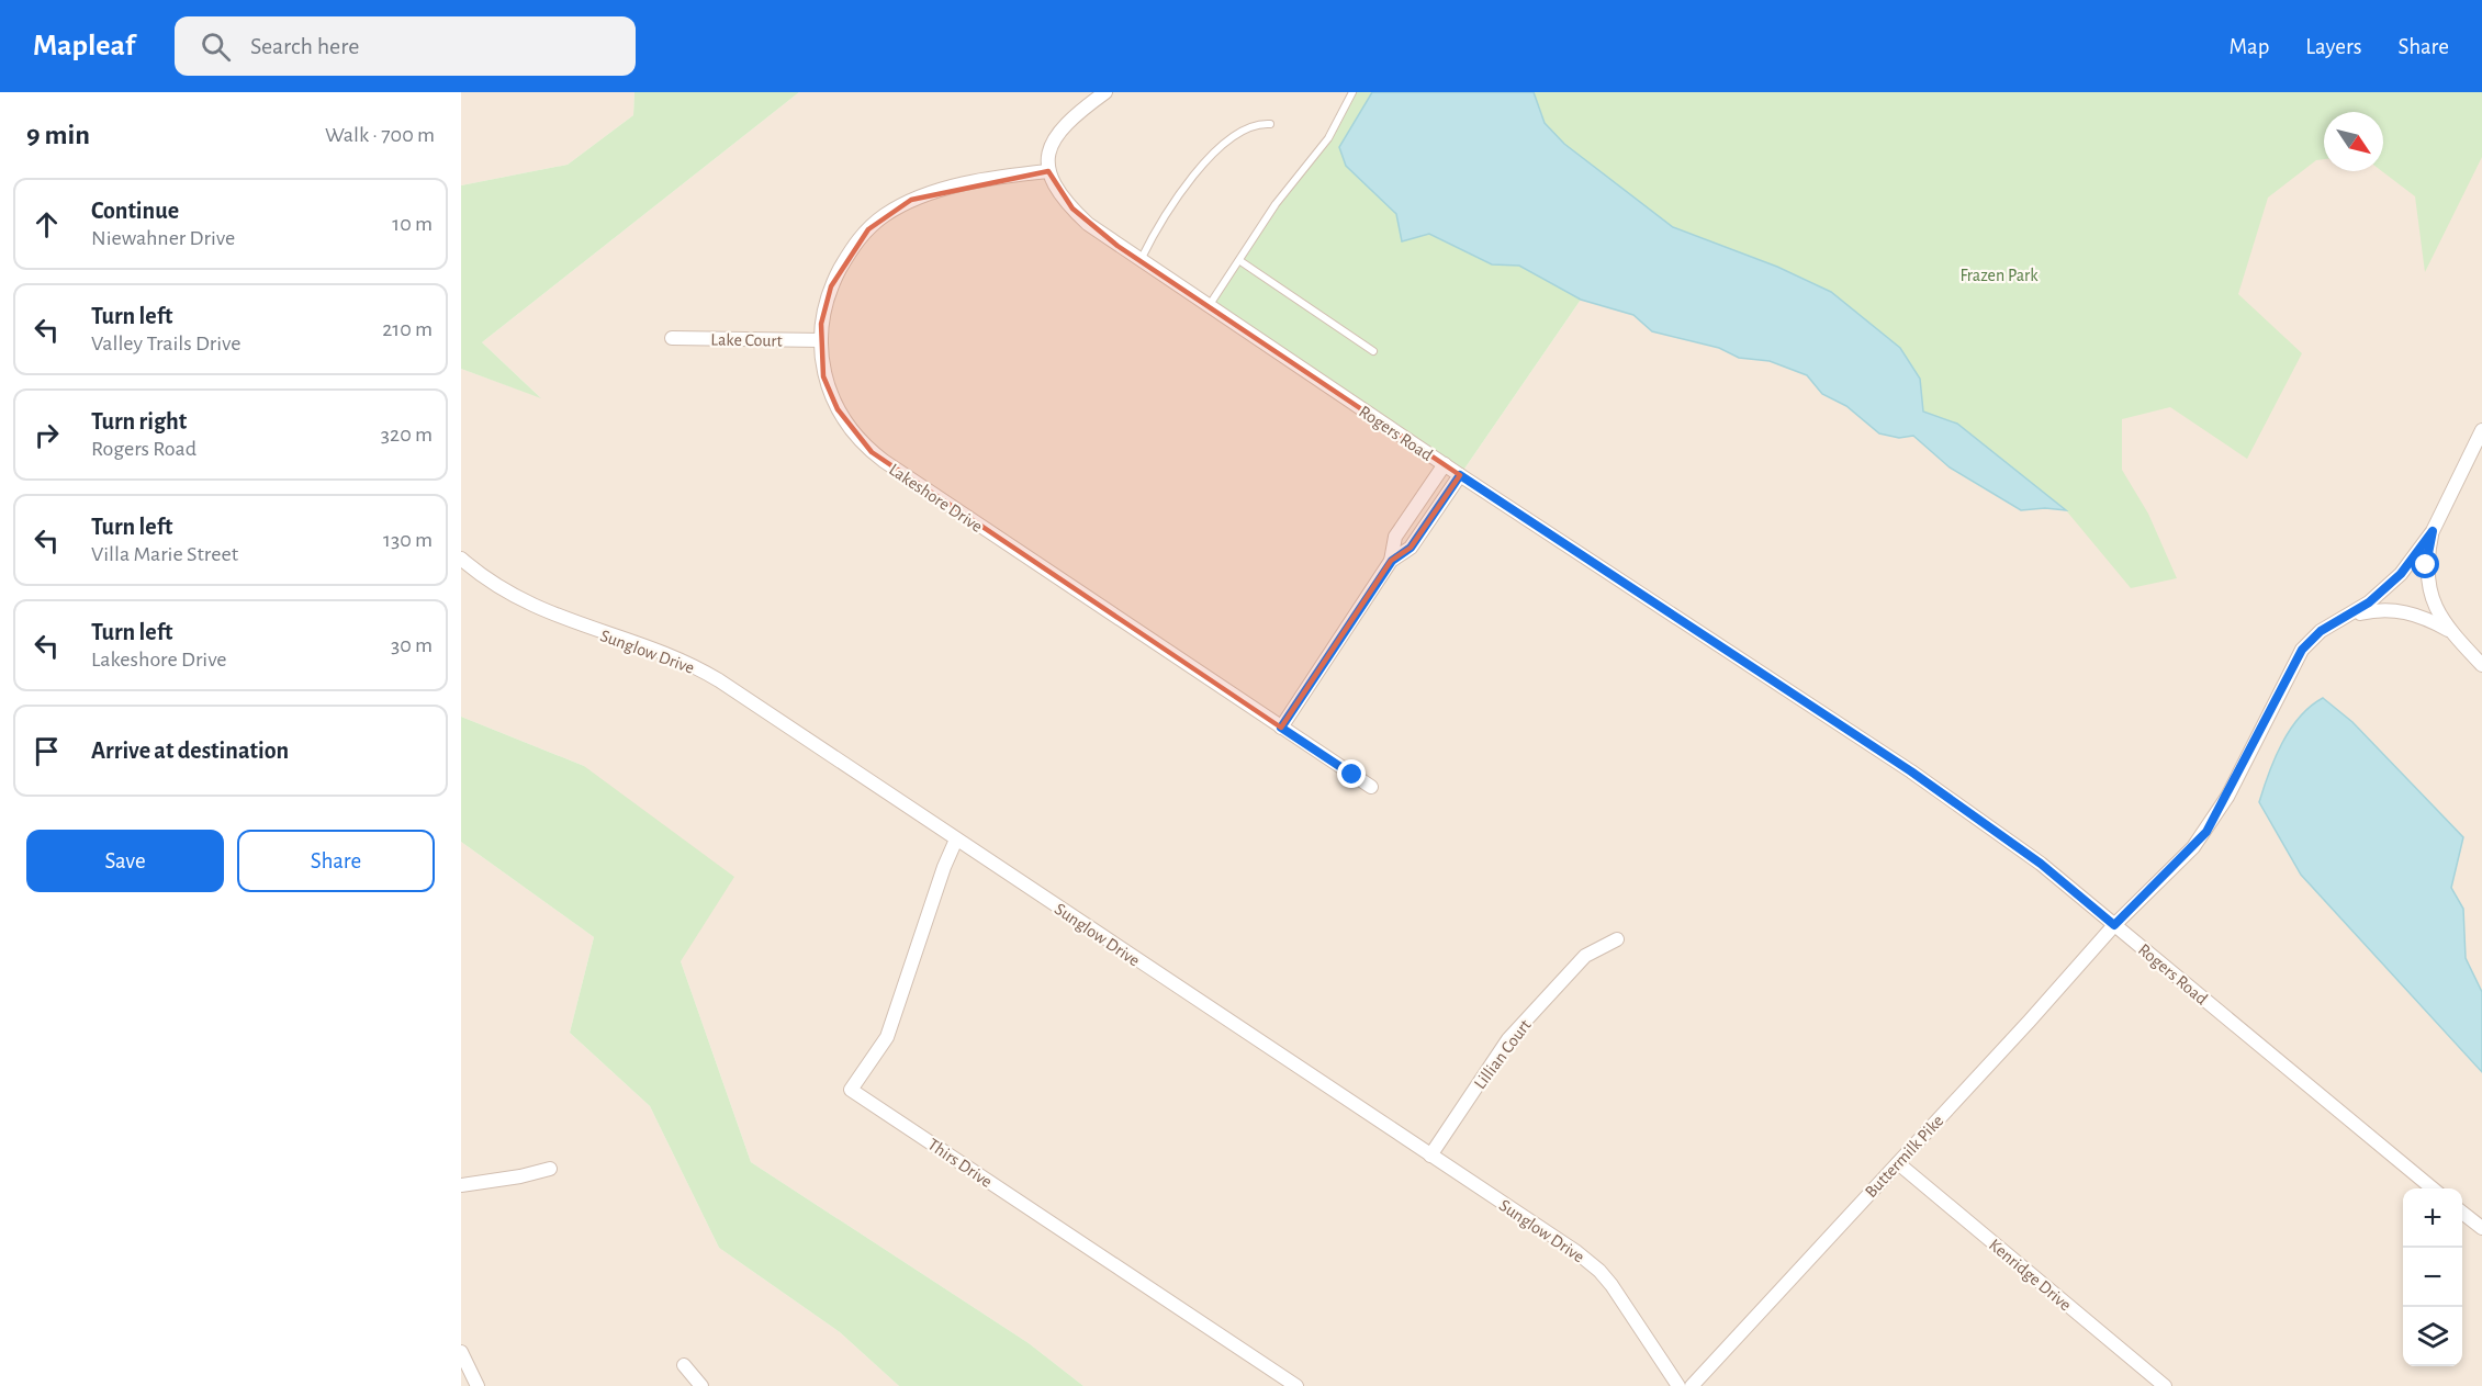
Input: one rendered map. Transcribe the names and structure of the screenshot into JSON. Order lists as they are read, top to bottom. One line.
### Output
{"streets":{"street":["Lake Court","Rogers Road","Lakeshore Drive","Sunglow Drive","Lillian Court","Buttermilk Pike","Thirs Drive","Kenridge Drive"]},"crossings":[["Lake Court","Lakeshore Drive"],["Rogers Road","Lakeshore Drive"],["Rogers Road","Buttermilk Pike"],["Sunglow Drive","Lillian Court"],["Sunglow Drive","Thirs Drive"],["Buttermilk Pike","Kenridge Drive"]],"parks":["Frazen Park"],"north":"bottom right","page":{"header":"Mapleaf","search":"Search here","nav":["Map","Layers","Share"],"heading":["9 min","Walk · 700 m"],"list":[["Continue","Niewahner Drive","10 m"],["Turn left","Valley Trails Drive","210 m"],["Turn right","Rogers Road","320 m"],["Turn left","Villa Marie Street","130 m"],["Turn left","Lakeshore Drive","30 m"],"Arrive at destination"],"buttons":["Save","Share"],"map_buttons":["+","−"]}}
